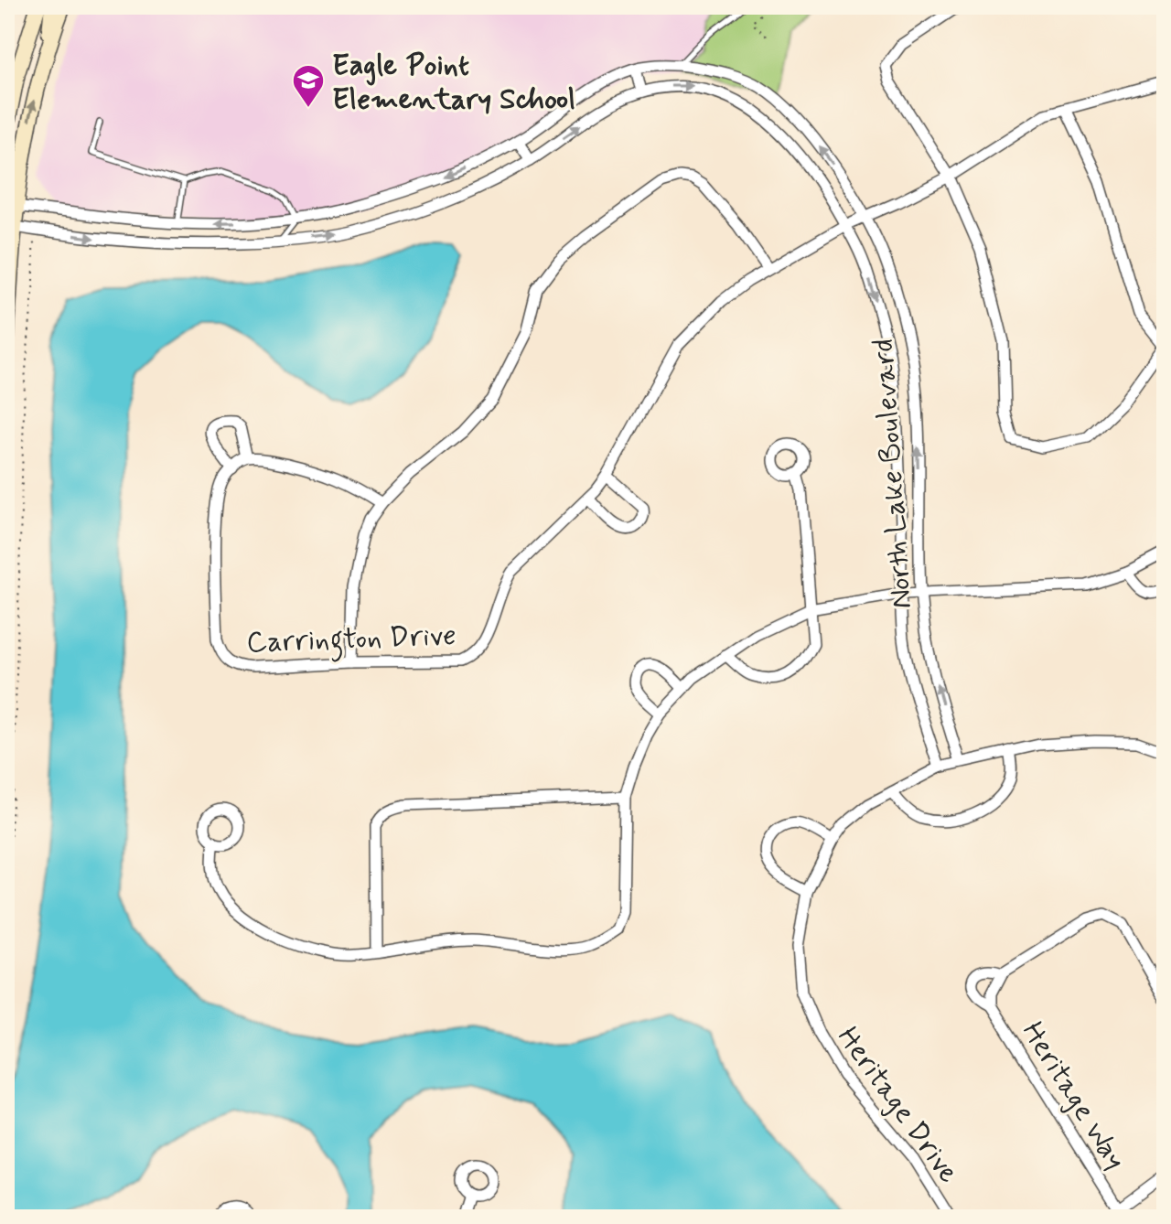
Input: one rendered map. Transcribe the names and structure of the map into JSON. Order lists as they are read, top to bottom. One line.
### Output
{"streets":{"street":["North Lake Boulevard","Carrington Drive","Heritage Way","Heritage Drive"]},"crossings":[["North Lake Boulevard","Carrington Drive"],["North Lake Boulevard","Heritage Drive"]],"places":{"school or university":["Eagle Point Elementary School"]}}
